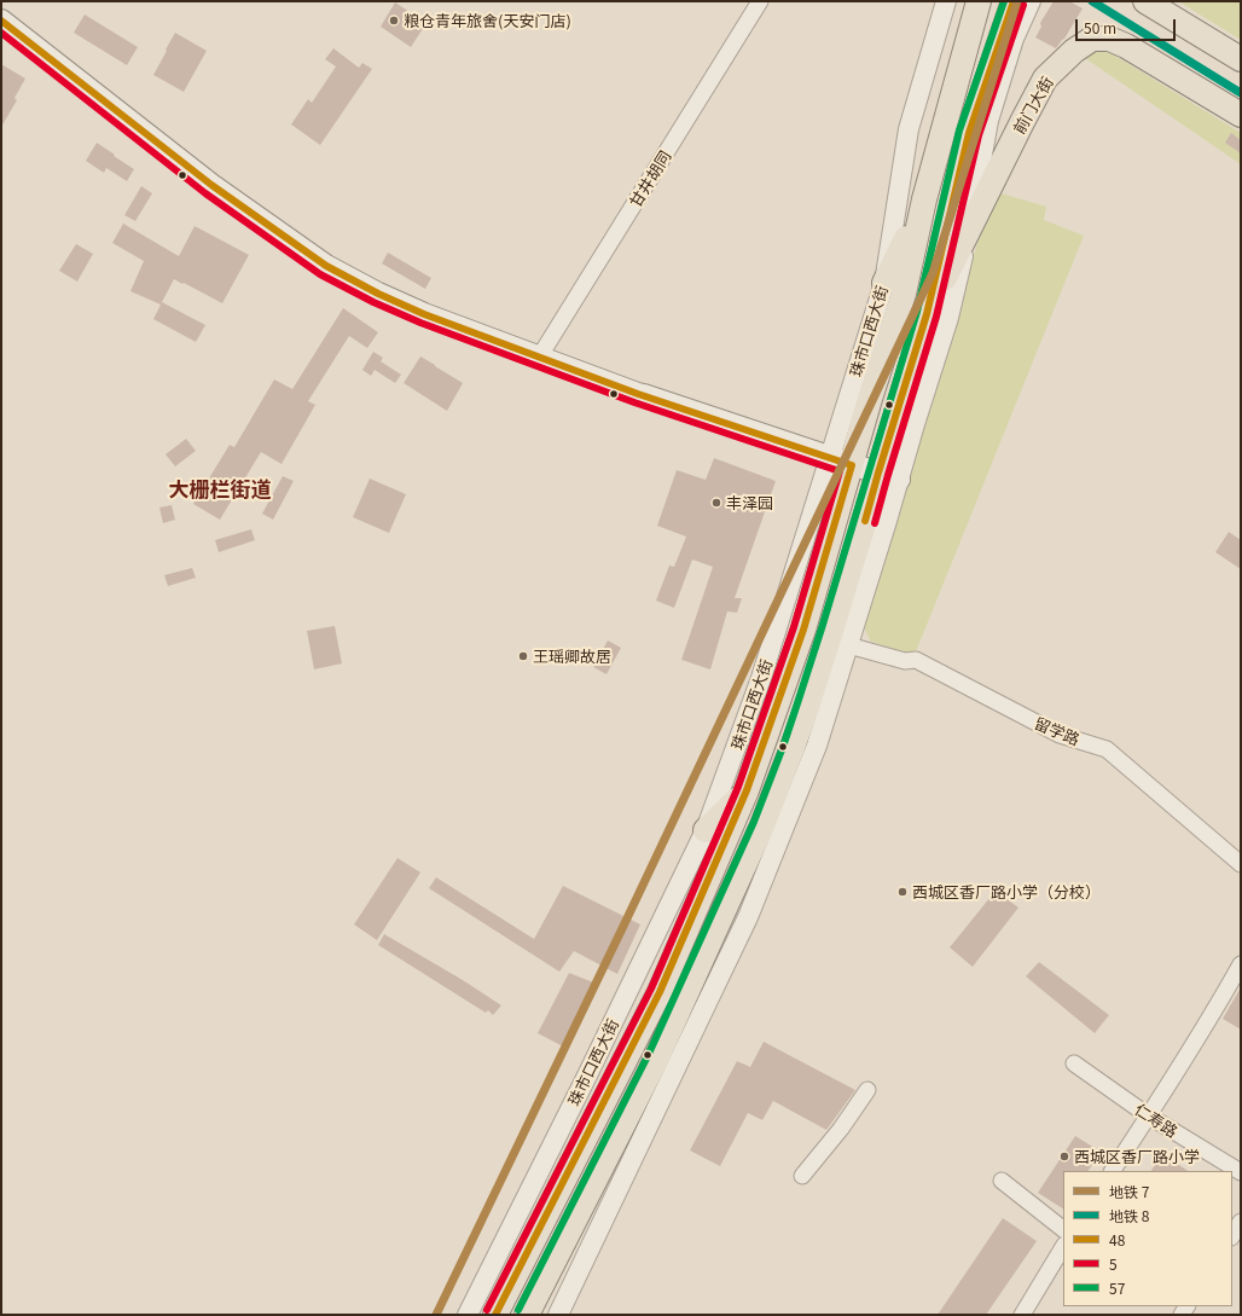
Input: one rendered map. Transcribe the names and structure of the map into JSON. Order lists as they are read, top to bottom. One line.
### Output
{"streets":{"main road":["前门大街","珠市口西大街"],"street":["甘井胡同","留学路","仁寿路"]},"districts":["大栅栏街道"],"places":["粮仓青年旅舍(天安门店)","丰泽园","王瑶卿故居","西城区香厂路小学（分校）","西城区香厂路小学"],"lines":["metro line 7","metro line 8","transit line 48","transit line 57","transit line 5"],"legend":["地铁 7","地铁 8","48","5","57"],"scale_bar":"50 m"}
